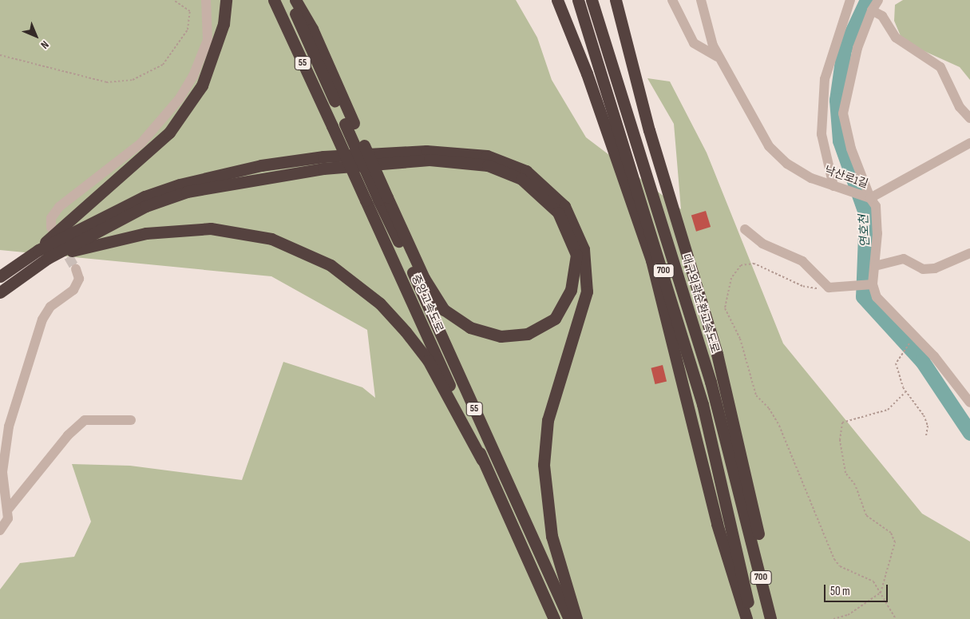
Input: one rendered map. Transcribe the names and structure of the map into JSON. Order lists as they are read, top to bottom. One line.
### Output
{"streets":{"highway":["55","700","중앙고속도로","대구외곽순환고속도로"],"street":["낙산로1길"]},"water":["연호천"],"scale_bar":"50 m","north":"bottom right"}
